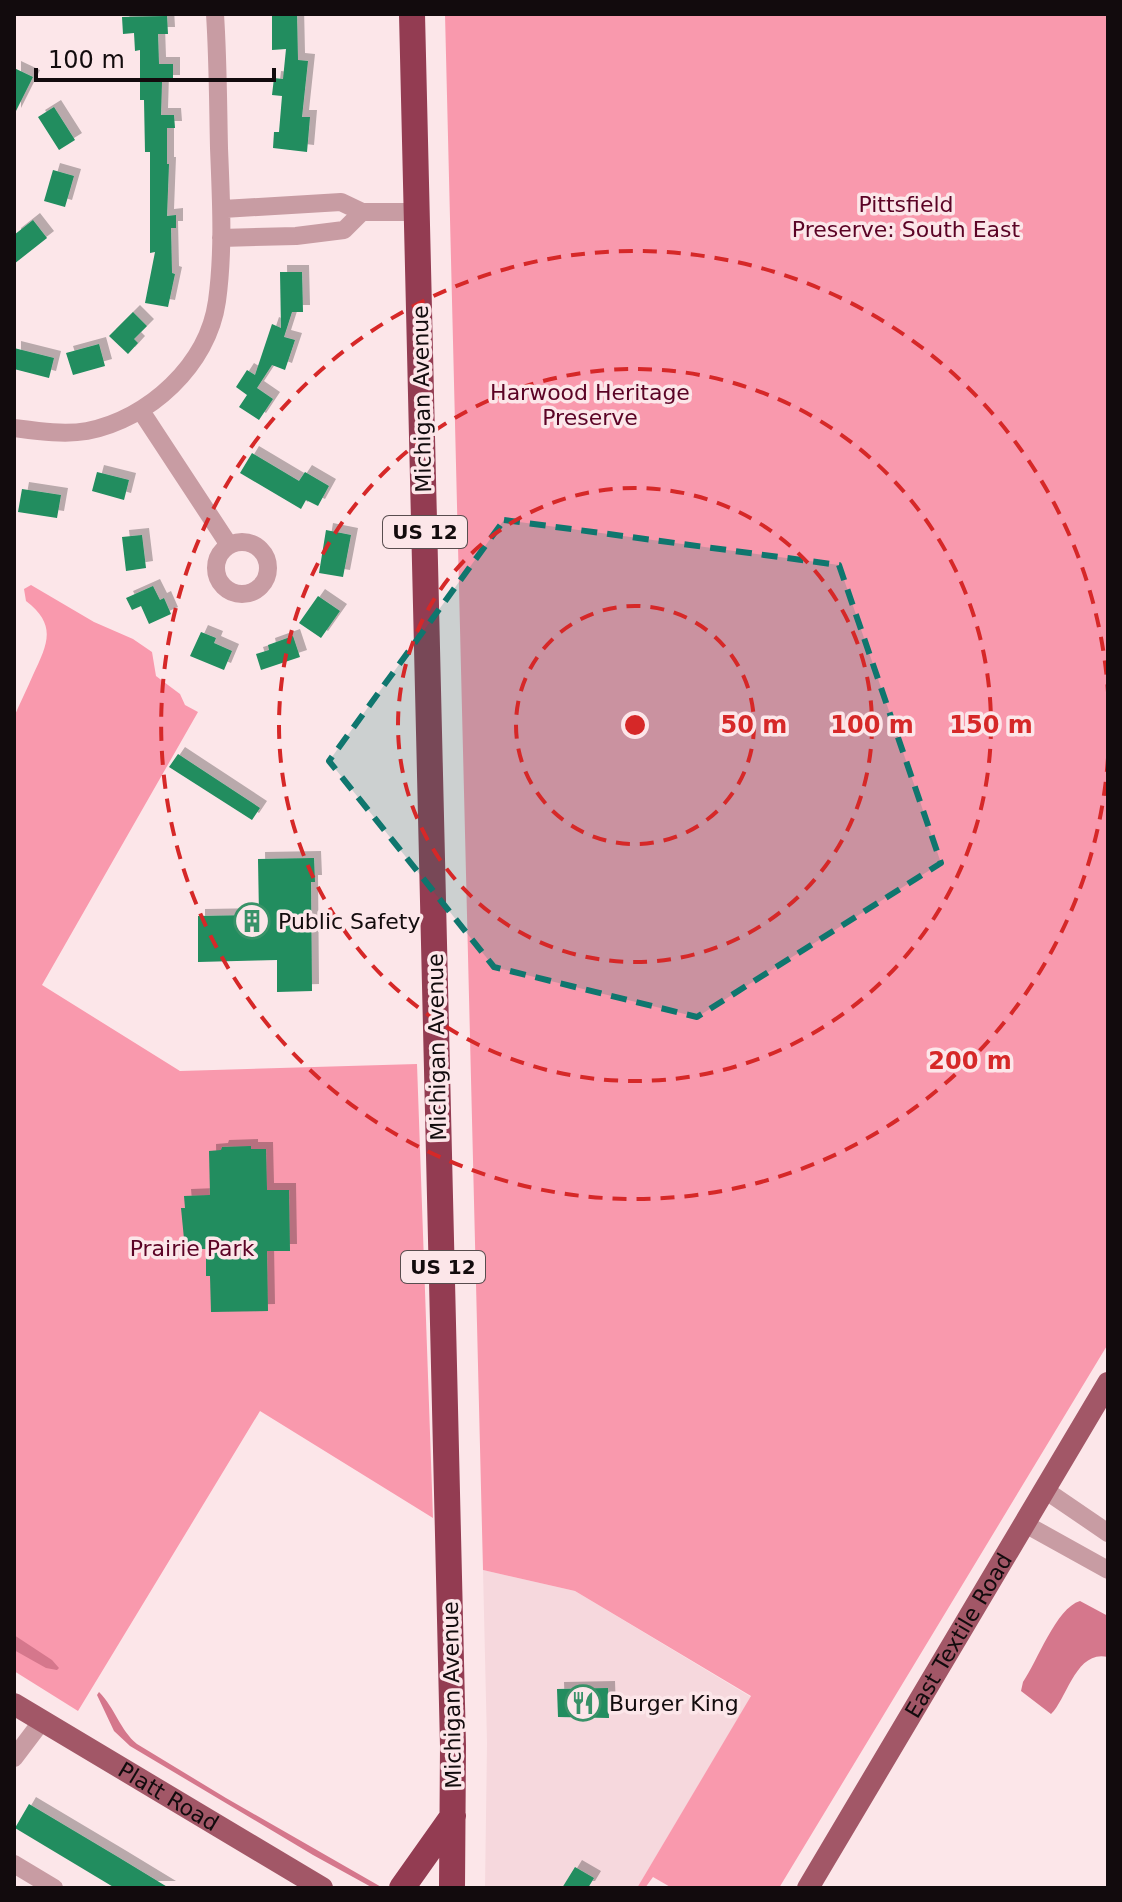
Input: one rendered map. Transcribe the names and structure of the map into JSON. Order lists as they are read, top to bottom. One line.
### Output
{"streets":{"highway":["Michigan Avenue","US 12"],"main road":["East Textile Road","Platt Road"]},"parks":["Pittsfield Preserve: South East","Harwood Heritage Preserve","Prairie Park"],"places":{"building":["Public Safety"],"restaurant":["Burger King"]},"scale_bar":"100 m","rings":["50 m","100 m","150 m","200 m"]}
